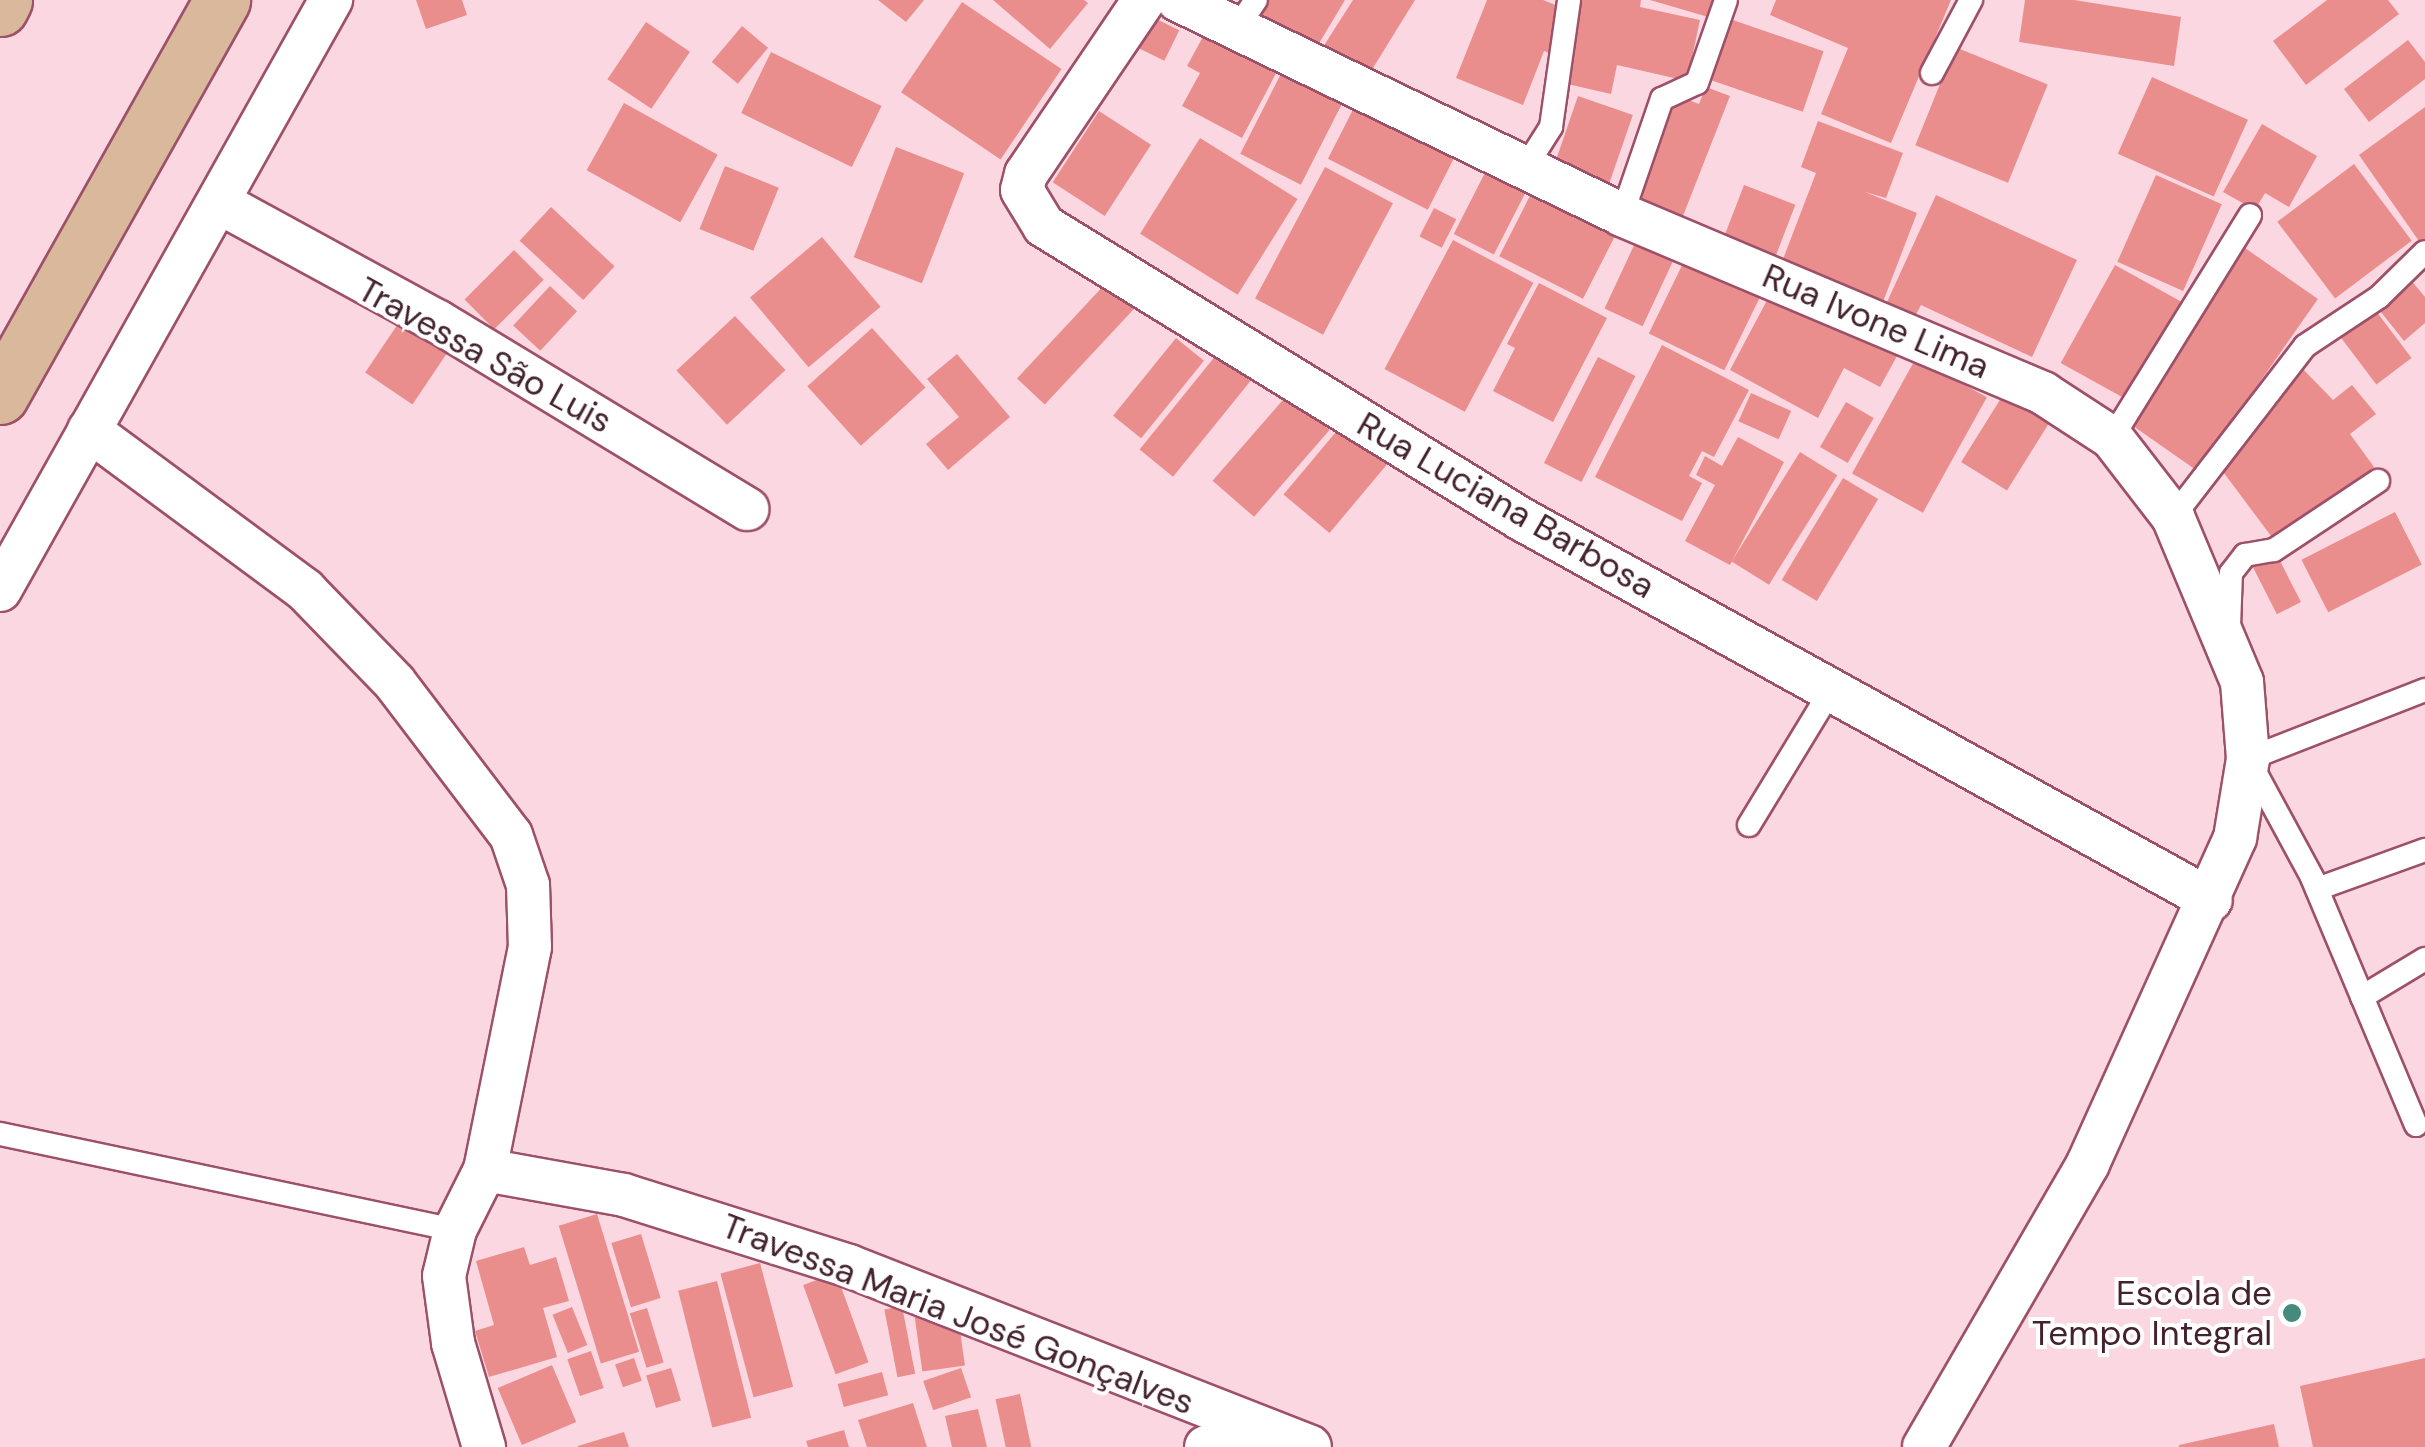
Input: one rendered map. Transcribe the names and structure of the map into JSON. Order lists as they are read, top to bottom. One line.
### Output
{"streets":{"street":["Rua Ivone Lima","Travessa São Luis","Rua Luciana Barbosa","Travessa Maria José Gonçalves"]},"crossings":[["Rua Ivone Lima","Rua Luciana Barbosa"]],"places":["Escola de Tempo Integral"]}
